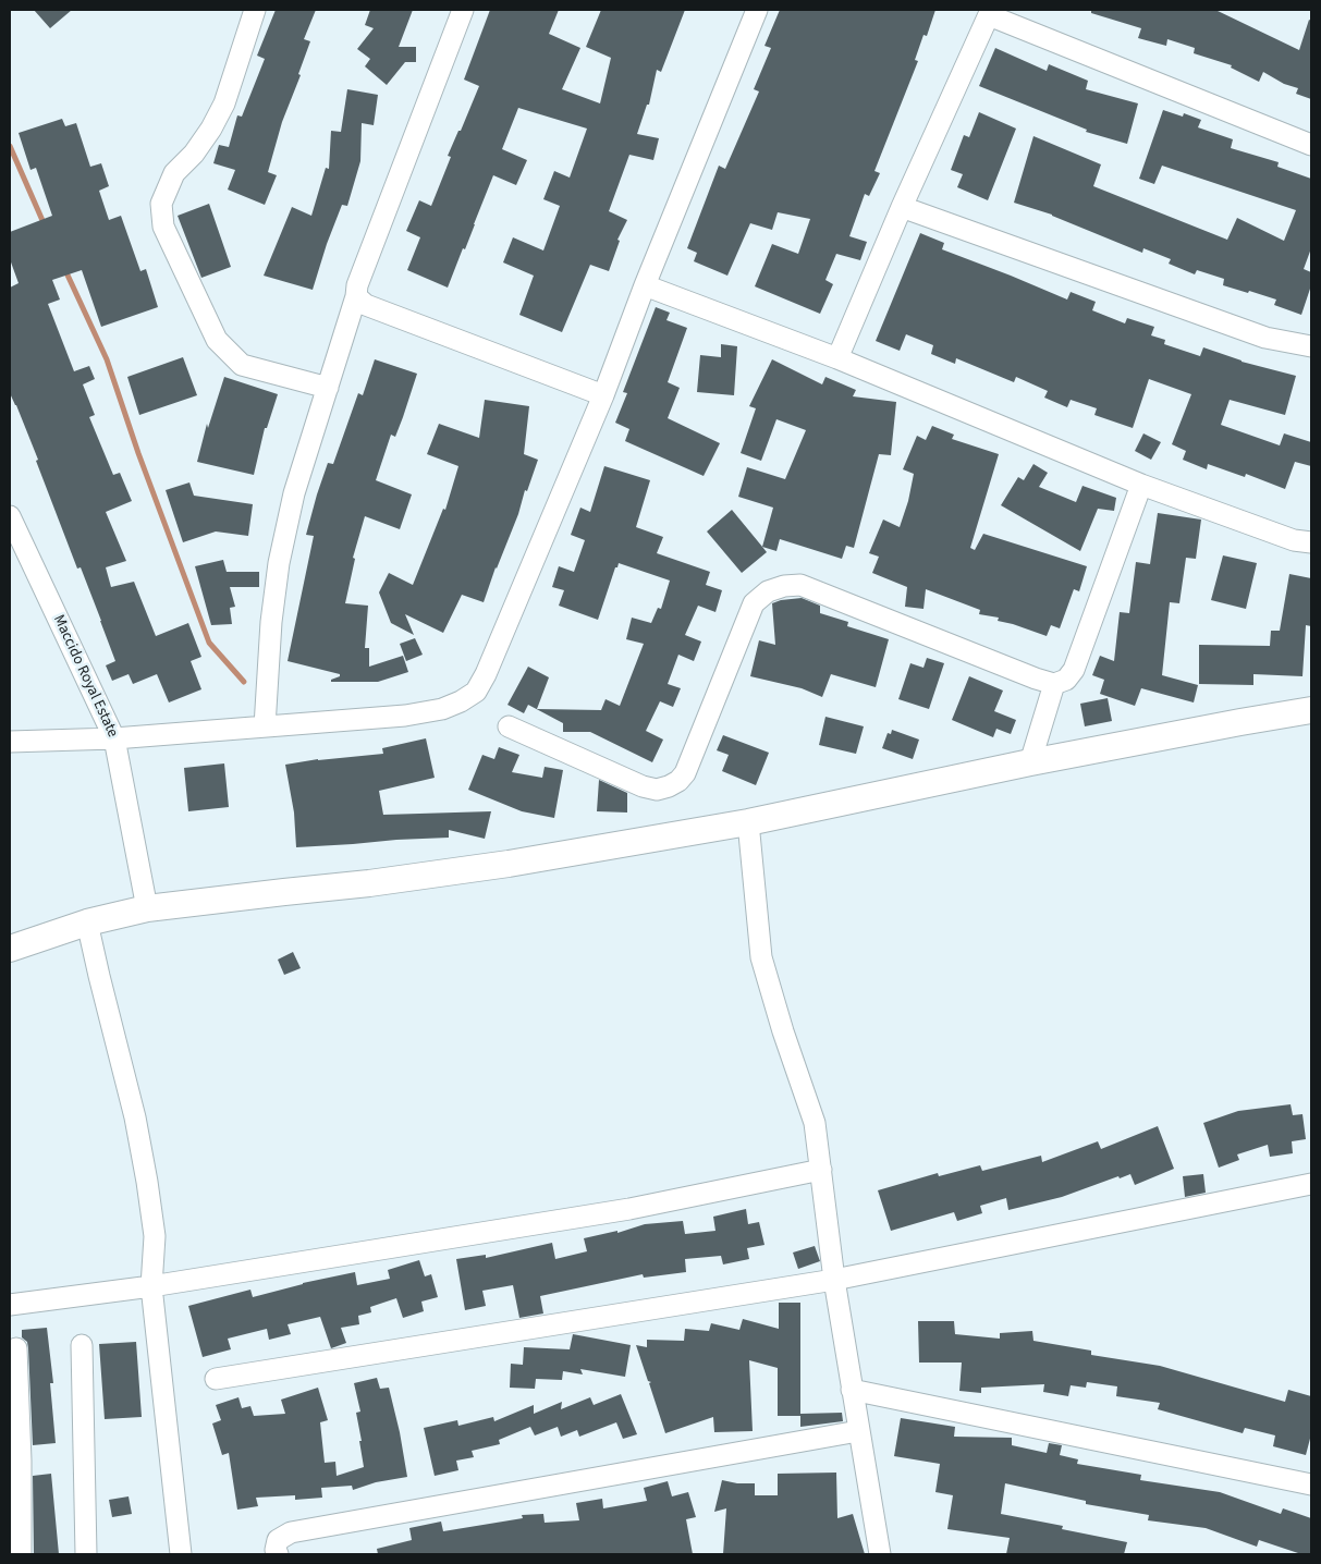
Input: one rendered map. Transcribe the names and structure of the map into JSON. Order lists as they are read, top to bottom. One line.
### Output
{"streets":{"street":["Maccido Royal Estate"]}}
